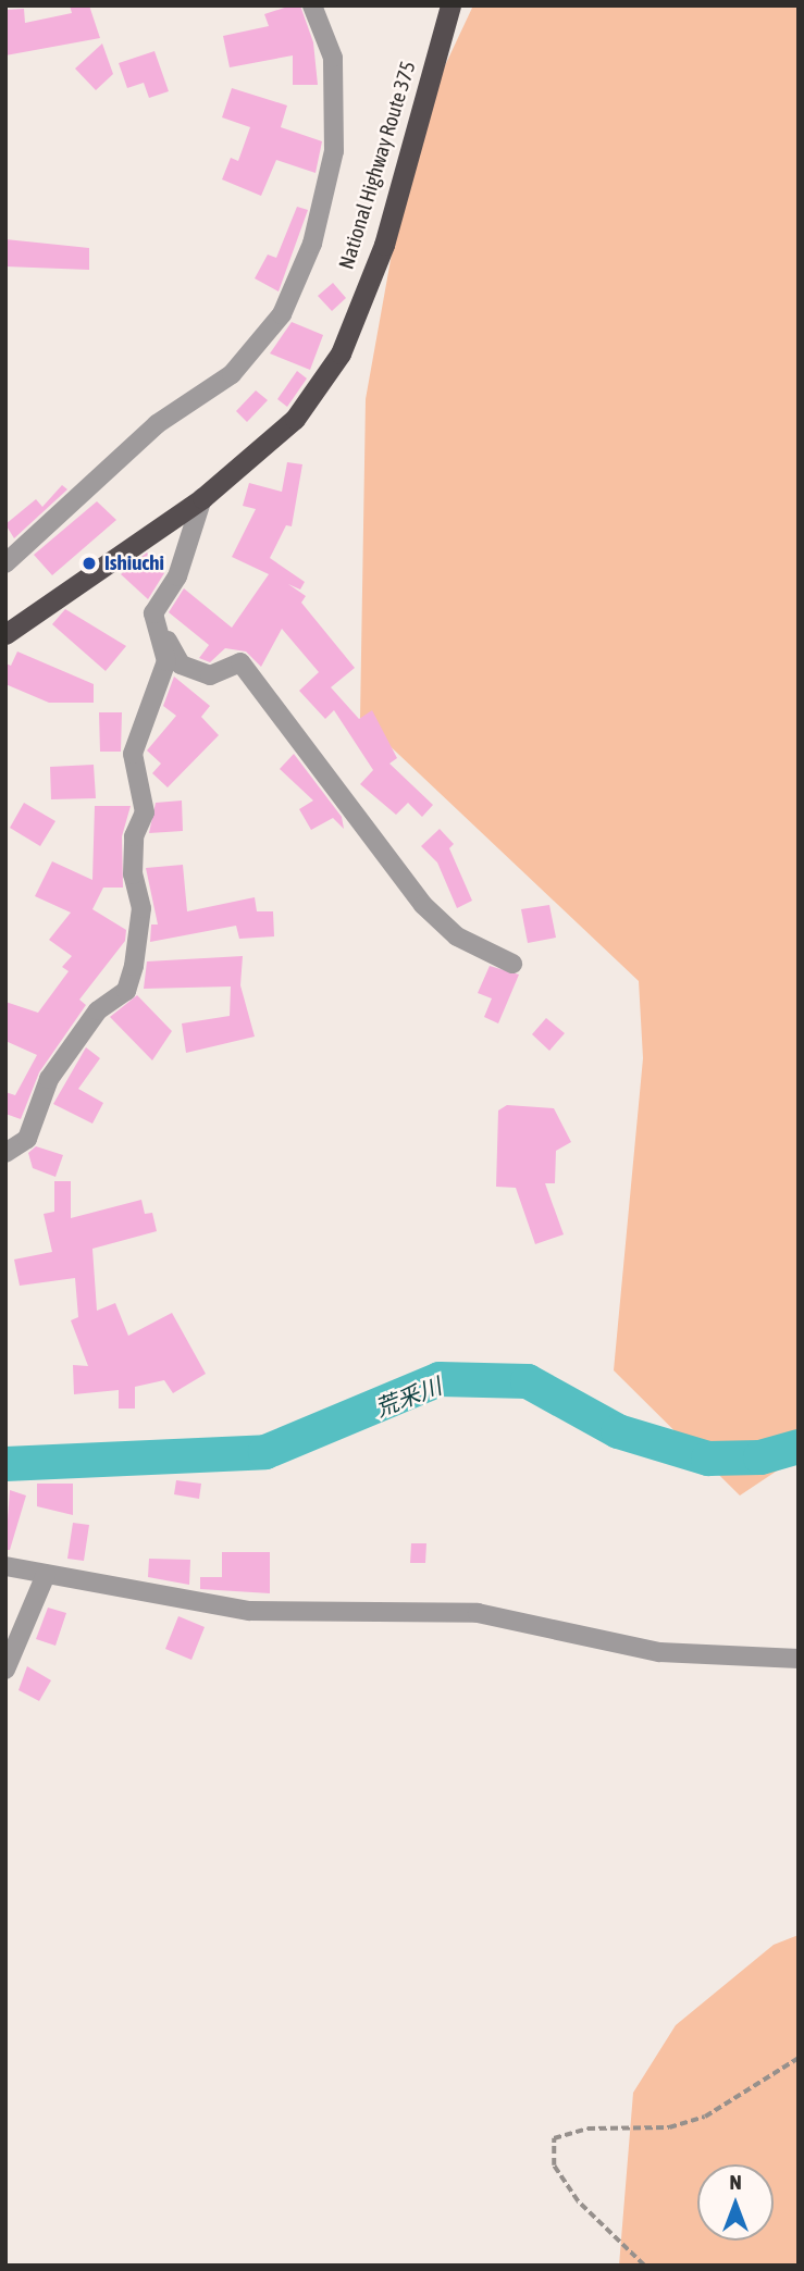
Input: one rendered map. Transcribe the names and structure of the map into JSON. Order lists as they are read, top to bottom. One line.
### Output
{"streets":{"highway":["National Highway Route 375"]},"water":["荒釆川"],"places":["Ishiuchi"],"north":"top"}
